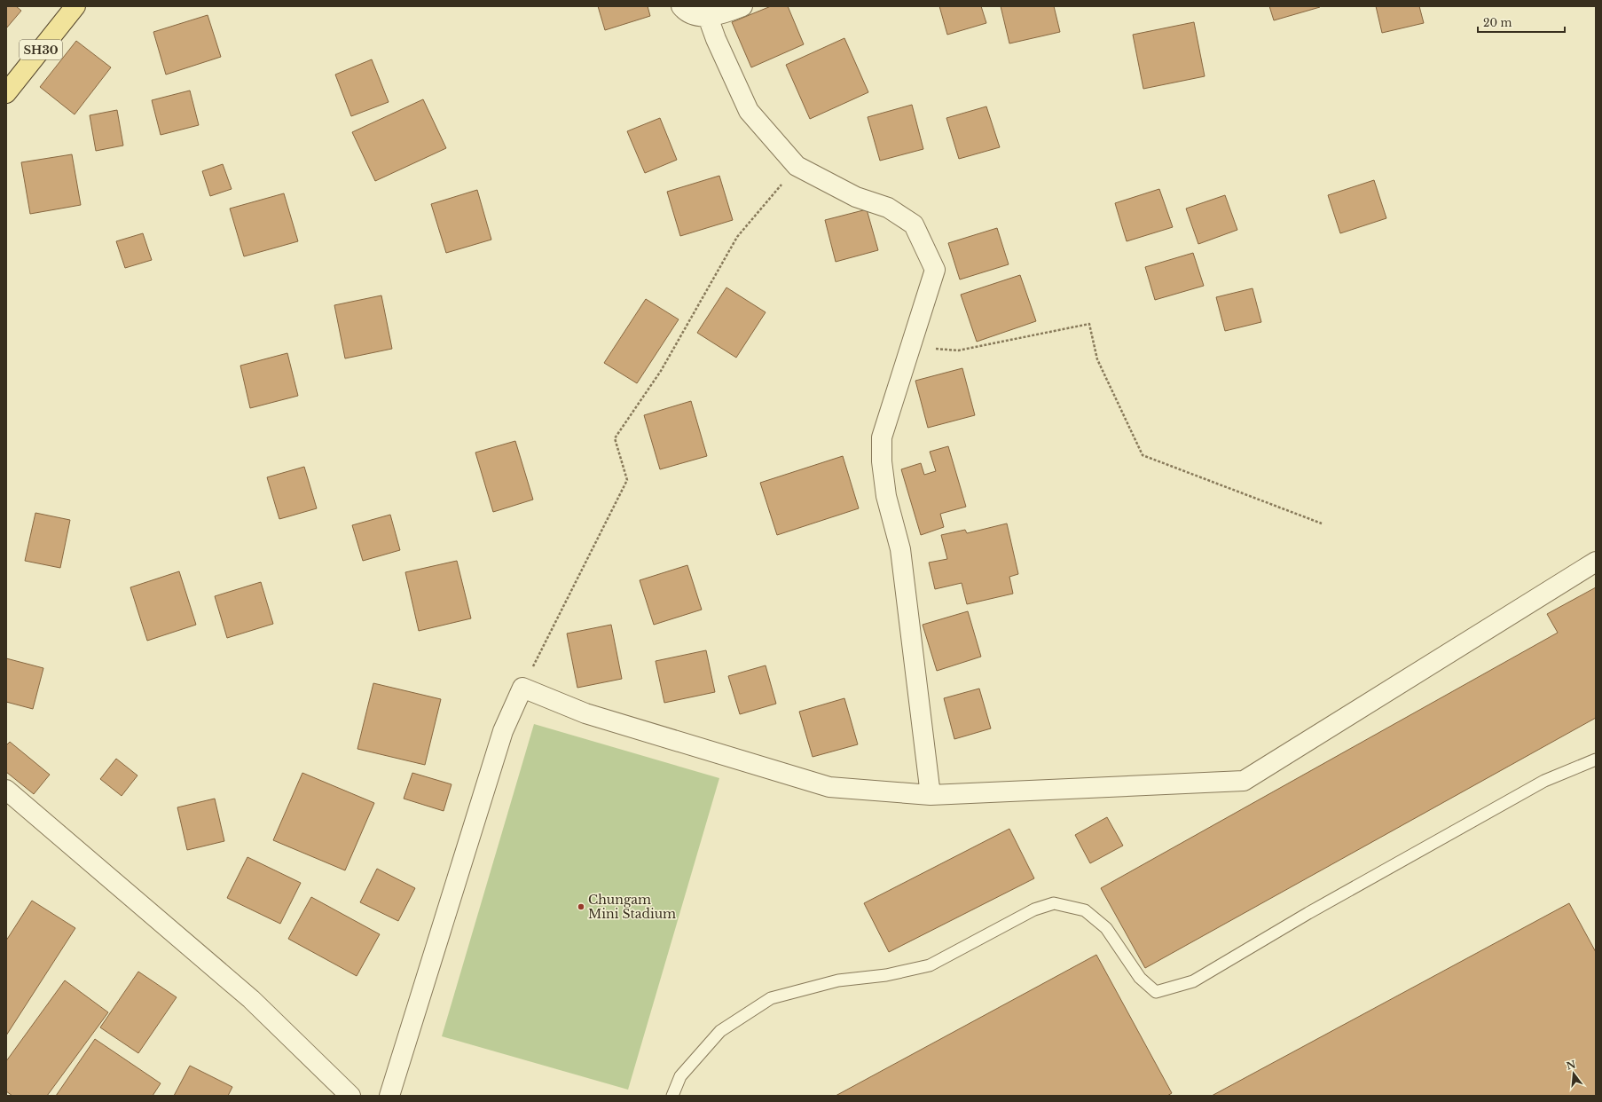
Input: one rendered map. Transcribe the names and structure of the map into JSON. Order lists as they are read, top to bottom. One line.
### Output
{"streets":{"main road":["SH30"]},"places":["Chungam Mini Stadium"],"scale_bar":"20 m","north":"top"}
